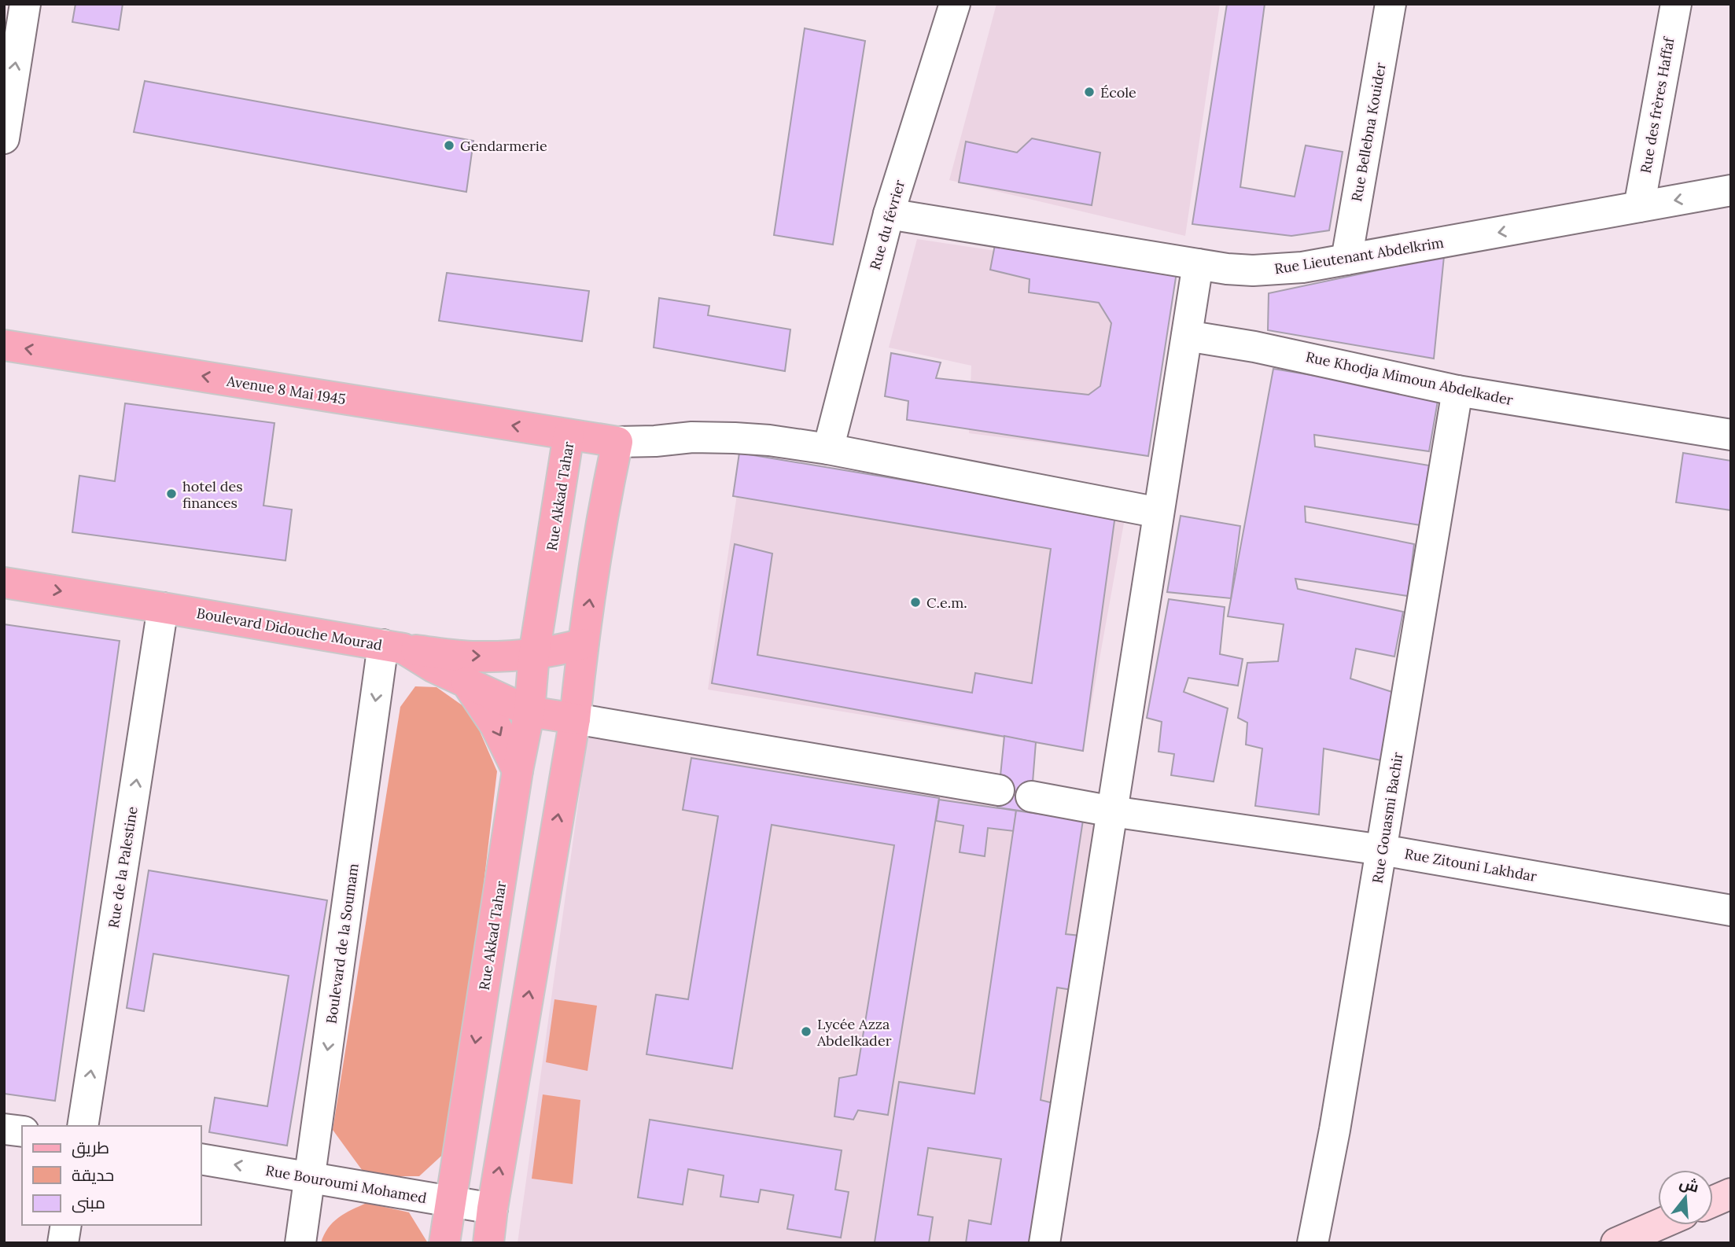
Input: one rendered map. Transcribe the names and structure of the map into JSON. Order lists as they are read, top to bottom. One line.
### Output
{"streets":{"main road":["Avenue 8 Mai 1945","Rue Akkad Tahar","Boulevard Didouche Mourad"],"street":["Rue des frères Haffaf","Rue Bellebna Kouider","Rue du février","Rue Lieutenant Abdelkrim","Rue Khodja Mimoun Abdelkader","Rue Gouasmi Bachir","Rue Zitouni Lakhdar","Rue de la Palestine","Boulevard de la Soumam","Rue Bouroumi Mohamed"]},"crossings":[["Rue des frères Haffaf","Rue Lieutenant Abdelkrim"],["Rue Bellebna Kouider","Rue Lieutenant Abdelkrim"],["Rue du février","Rue Lieutenant Abdelkrim"],["Rue Khodja Mimoun Abdelkader","Rue Gouasmi Bachir"],["Avenue 8 Mai 1945","Rue Akkad Tahar"],["Rue Akkad Tahar","Boulevard Didouche Mourad"],["Rue Akkad Tahar","Rue Bouroumi Mohamed"],["Boulevard Didouche Mourad","Rue de la Palestine"],["Boulevard Didouche Mourad","Boulevard de la Soumam"],["Rue Gouasmi Bachir","Rue Zitouni Lakhdar"],["Boulevard de la Soumam","Rue Bouroumi Mohamed"]],"one_way":["Rue Lieutenant Abdelkrim","Avenue 8 Mai 1945","Rue de la Palestine","Boulevard de la Soumam","Rue Bouroumi Mohamed"],"places":["École","Gendarmerie","hotel des finances","C.e.m.","Lycée Azza Abdelkader"],"legend":["طريق","حديقة","مبنى"],"north":"top"}
